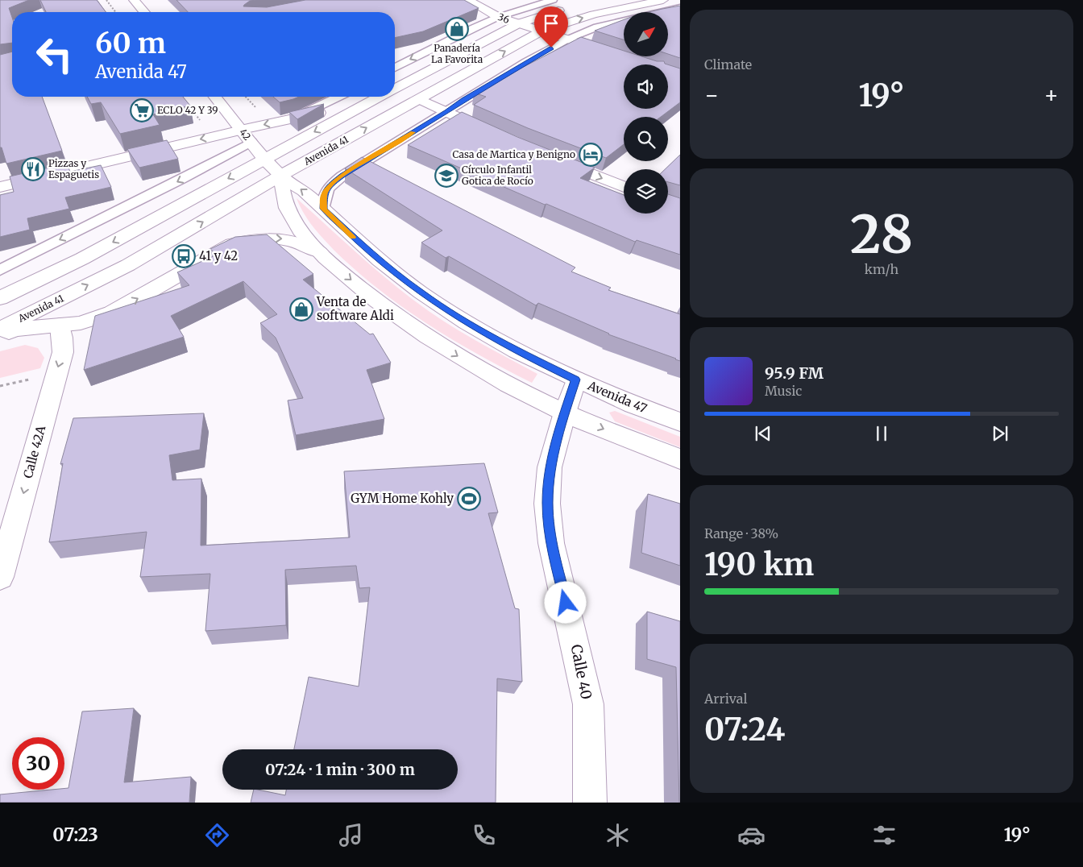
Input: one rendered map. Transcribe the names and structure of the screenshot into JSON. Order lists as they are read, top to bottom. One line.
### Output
{"streets":{"main road":["36","42","Avenida 41","Avenida 47","Calle 42A","Calle 40"]},"crossings":[["36","Avenida 41"],["42","Avenida 41"],["42","Avenida 47"],["Avenida 41","Avenida 47"],["Avenida 47","Calle 40"]],"one_way":["Calle 42A"],"places":{"shop":["Panadería La Favorita","Venta de software Aldi"],"supermarket":["ECLO 42 Y 39"],"hotel":["Casa de Martica y Benigno"],"restaurant":["Pizzas y Espaguetis"],"school or university":["Círculo Infantil Gotica de Rocío"],"bus stop":["41 y 42"],"sports":["GYM Home Kohly"]},"north":"top right","page":{"tile":["Climate",["28","km/h"],["Range · 38%","190 km"],["Arrival","07:24"]],"turn":["60 m","Avenida 47"],"heat":["−","19°","+"],"song":["95.9 FM","Music"],"limit":"30","trip":"07:24 · 1 min · 300 m","tabs":["07:23","19°"]}}
